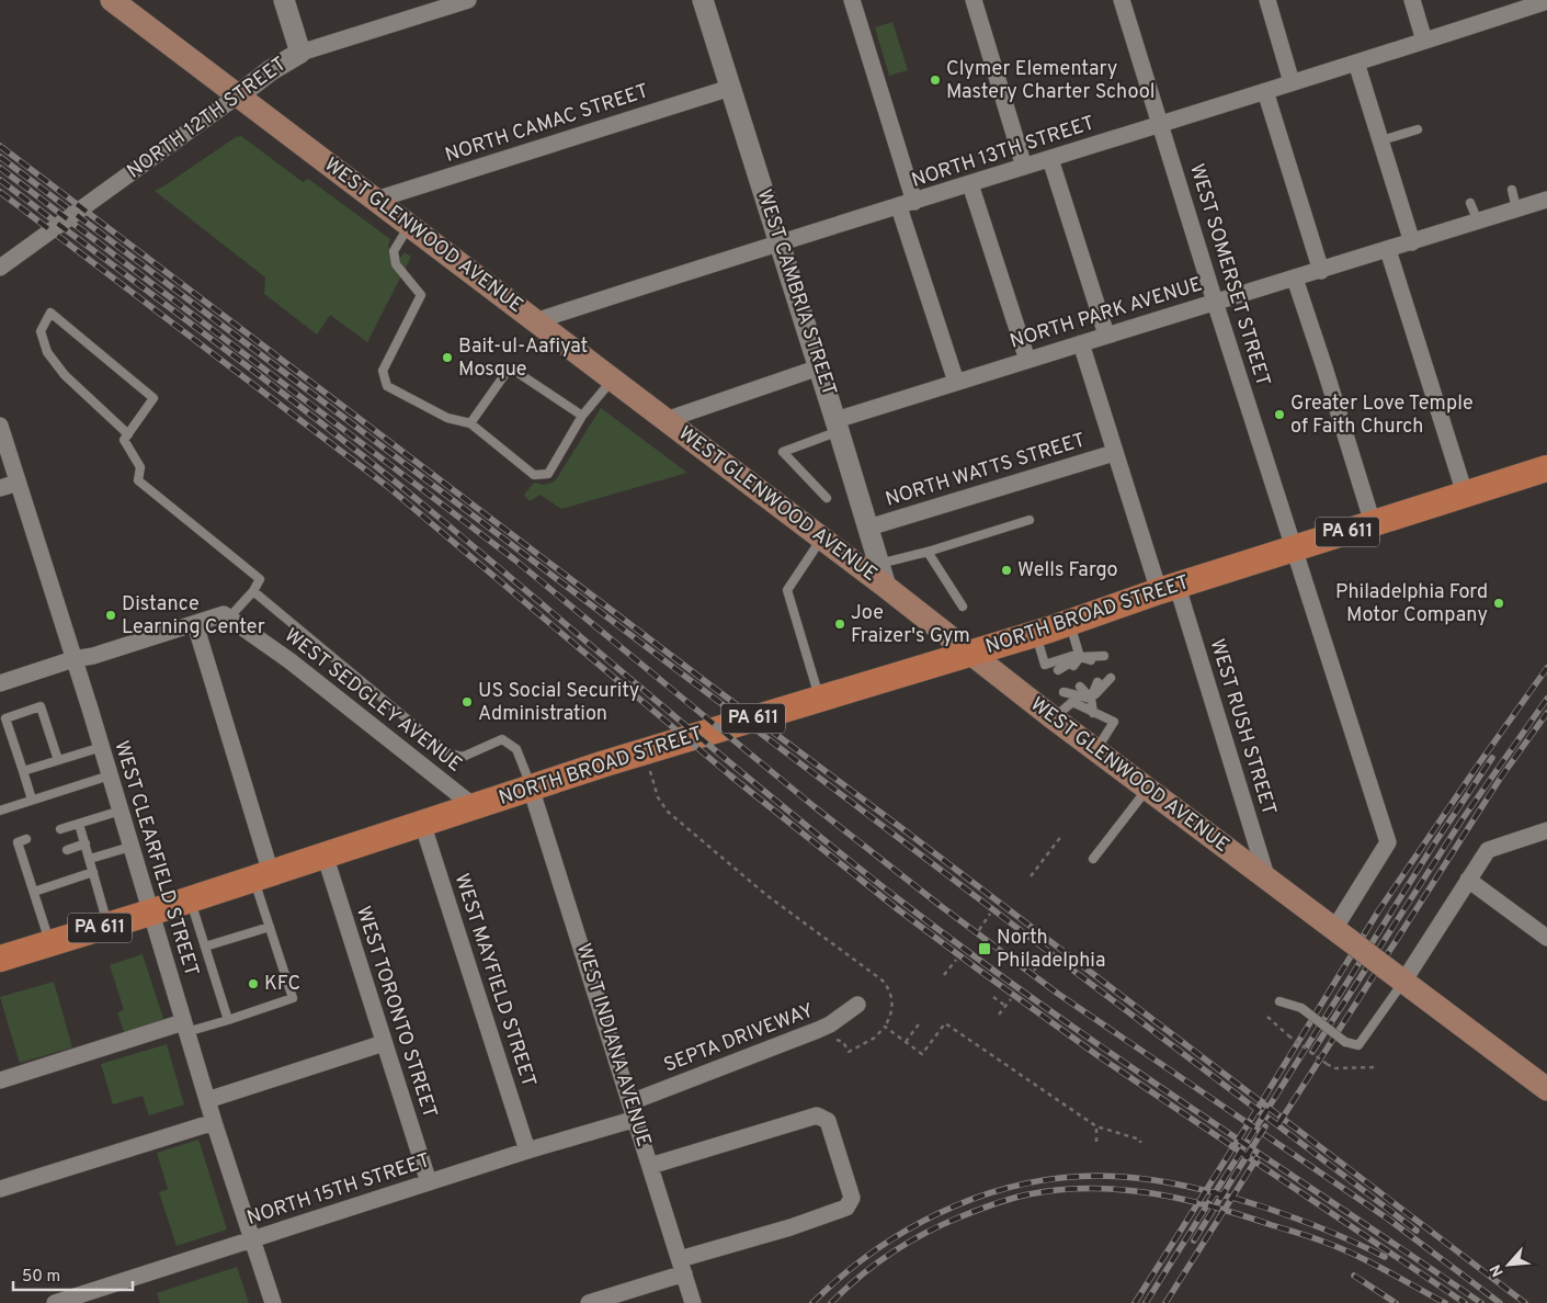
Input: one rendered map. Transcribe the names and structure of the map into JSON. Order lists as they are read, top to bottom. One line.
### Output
{"streets":{"main road":["WEST GLENWOOD AVENUE","PA 611","NORTH BROAD STREET"],"street":["NORTH 12TH STREET","NORTH CAMAC STREET","NORTH 13TH STREET","WEST SOMERSET STREET","WEST CAMBRIA STREET","NORTH PARK AVENUE","NORTH WATTS STREET","WEST SEDGLEY AVENUE","WEST RUSH STREET","WEST CLEARFIELD STREET","WEST MAYFIELD STREET","WEST TORONTO STREET","SEPTA DRIVEWAY","WEST INDIANA AVENUE","NORTH 15TH STREET"]},"crossings":[["NORTH 12TH STREET","WEST GLENWOOD AVENUE"],["NORTH CAMAC STREET","WEST GLENWOOD AVENUE"],["NORTH CAMAC STREET","WEST CAMBRIA STREET"],["NORTH 13TH STREET","WEST GLENWOOD AVENUE"],["NORTH 13TH STREET","WEST SOMERSET STREET"],["NORTH 13TH STREET","WEST CAMBRIA STREET"],["WEST GLENWOOD AVENUE","WEST SOMERSET STREET"],["WEST GLENWOOD AVENUE","WEST CAMBRIA STREET"],["WEST GLENWOOD AVENUE","NORTH BROAD STREET"],["WEST GLENWOOD AVENUE","WEST RUSH STREET"],["WEST SOMERSET STREET","NORTH PARK AVENUE"],["WEST SOMERSET STREET","NORTH BROAD STREET"],["WEST CAMBRIA STREET","NORTH PARK AVENUE"],["WEST CAMBRIA STREET","NORTH WATTS STREET"],["NORTH PARK AVENUE","WEST RUSH STREET"],["NORTH WATTS STREET","WEST RUSH STREET"],["NORTH BROAD STREET","WEST SEDGLEY AVENUE"],["NORTH BROAD STREET","WEST RUSH STREET"],["NORTH BROAD STREET","WEST CLEARFIELD STREET"],["NORTH BROAD STREET","WEST MAYFIELD STREET"],["NORTH BROAD STREET","WEST TORONTO STREET"],["NORTH BROAD STREET","WEST INDIANA AVENUE"],["WEST CLEARFIELD STREET","NORTH 15TH STREET"],["WEST MAYFIELD STREET","NORTH 15TH STREET"],["WEST TORONTO STREET","NORTH 15TH STREET"],["SEPTA DRIVEWAY","WEST INDIANA AVENUE"],["WEST INDIANA AVENUE","NORTH 15TH STREET"]],"places":{"other":["Clymer Elementary Mastery Charter School","Bait-ul-Aafiyat Mosque","Greater Love Temple of Faith Church","Wells Fargo","Philadelphia Ford Motor Company","Distance Learning Center","Joe Fraizer's Gym","US Social Security Administration","KFC"],"transit":["North Philadelphia"]},"scale_bar":"50 m","north":"bottom left"}
